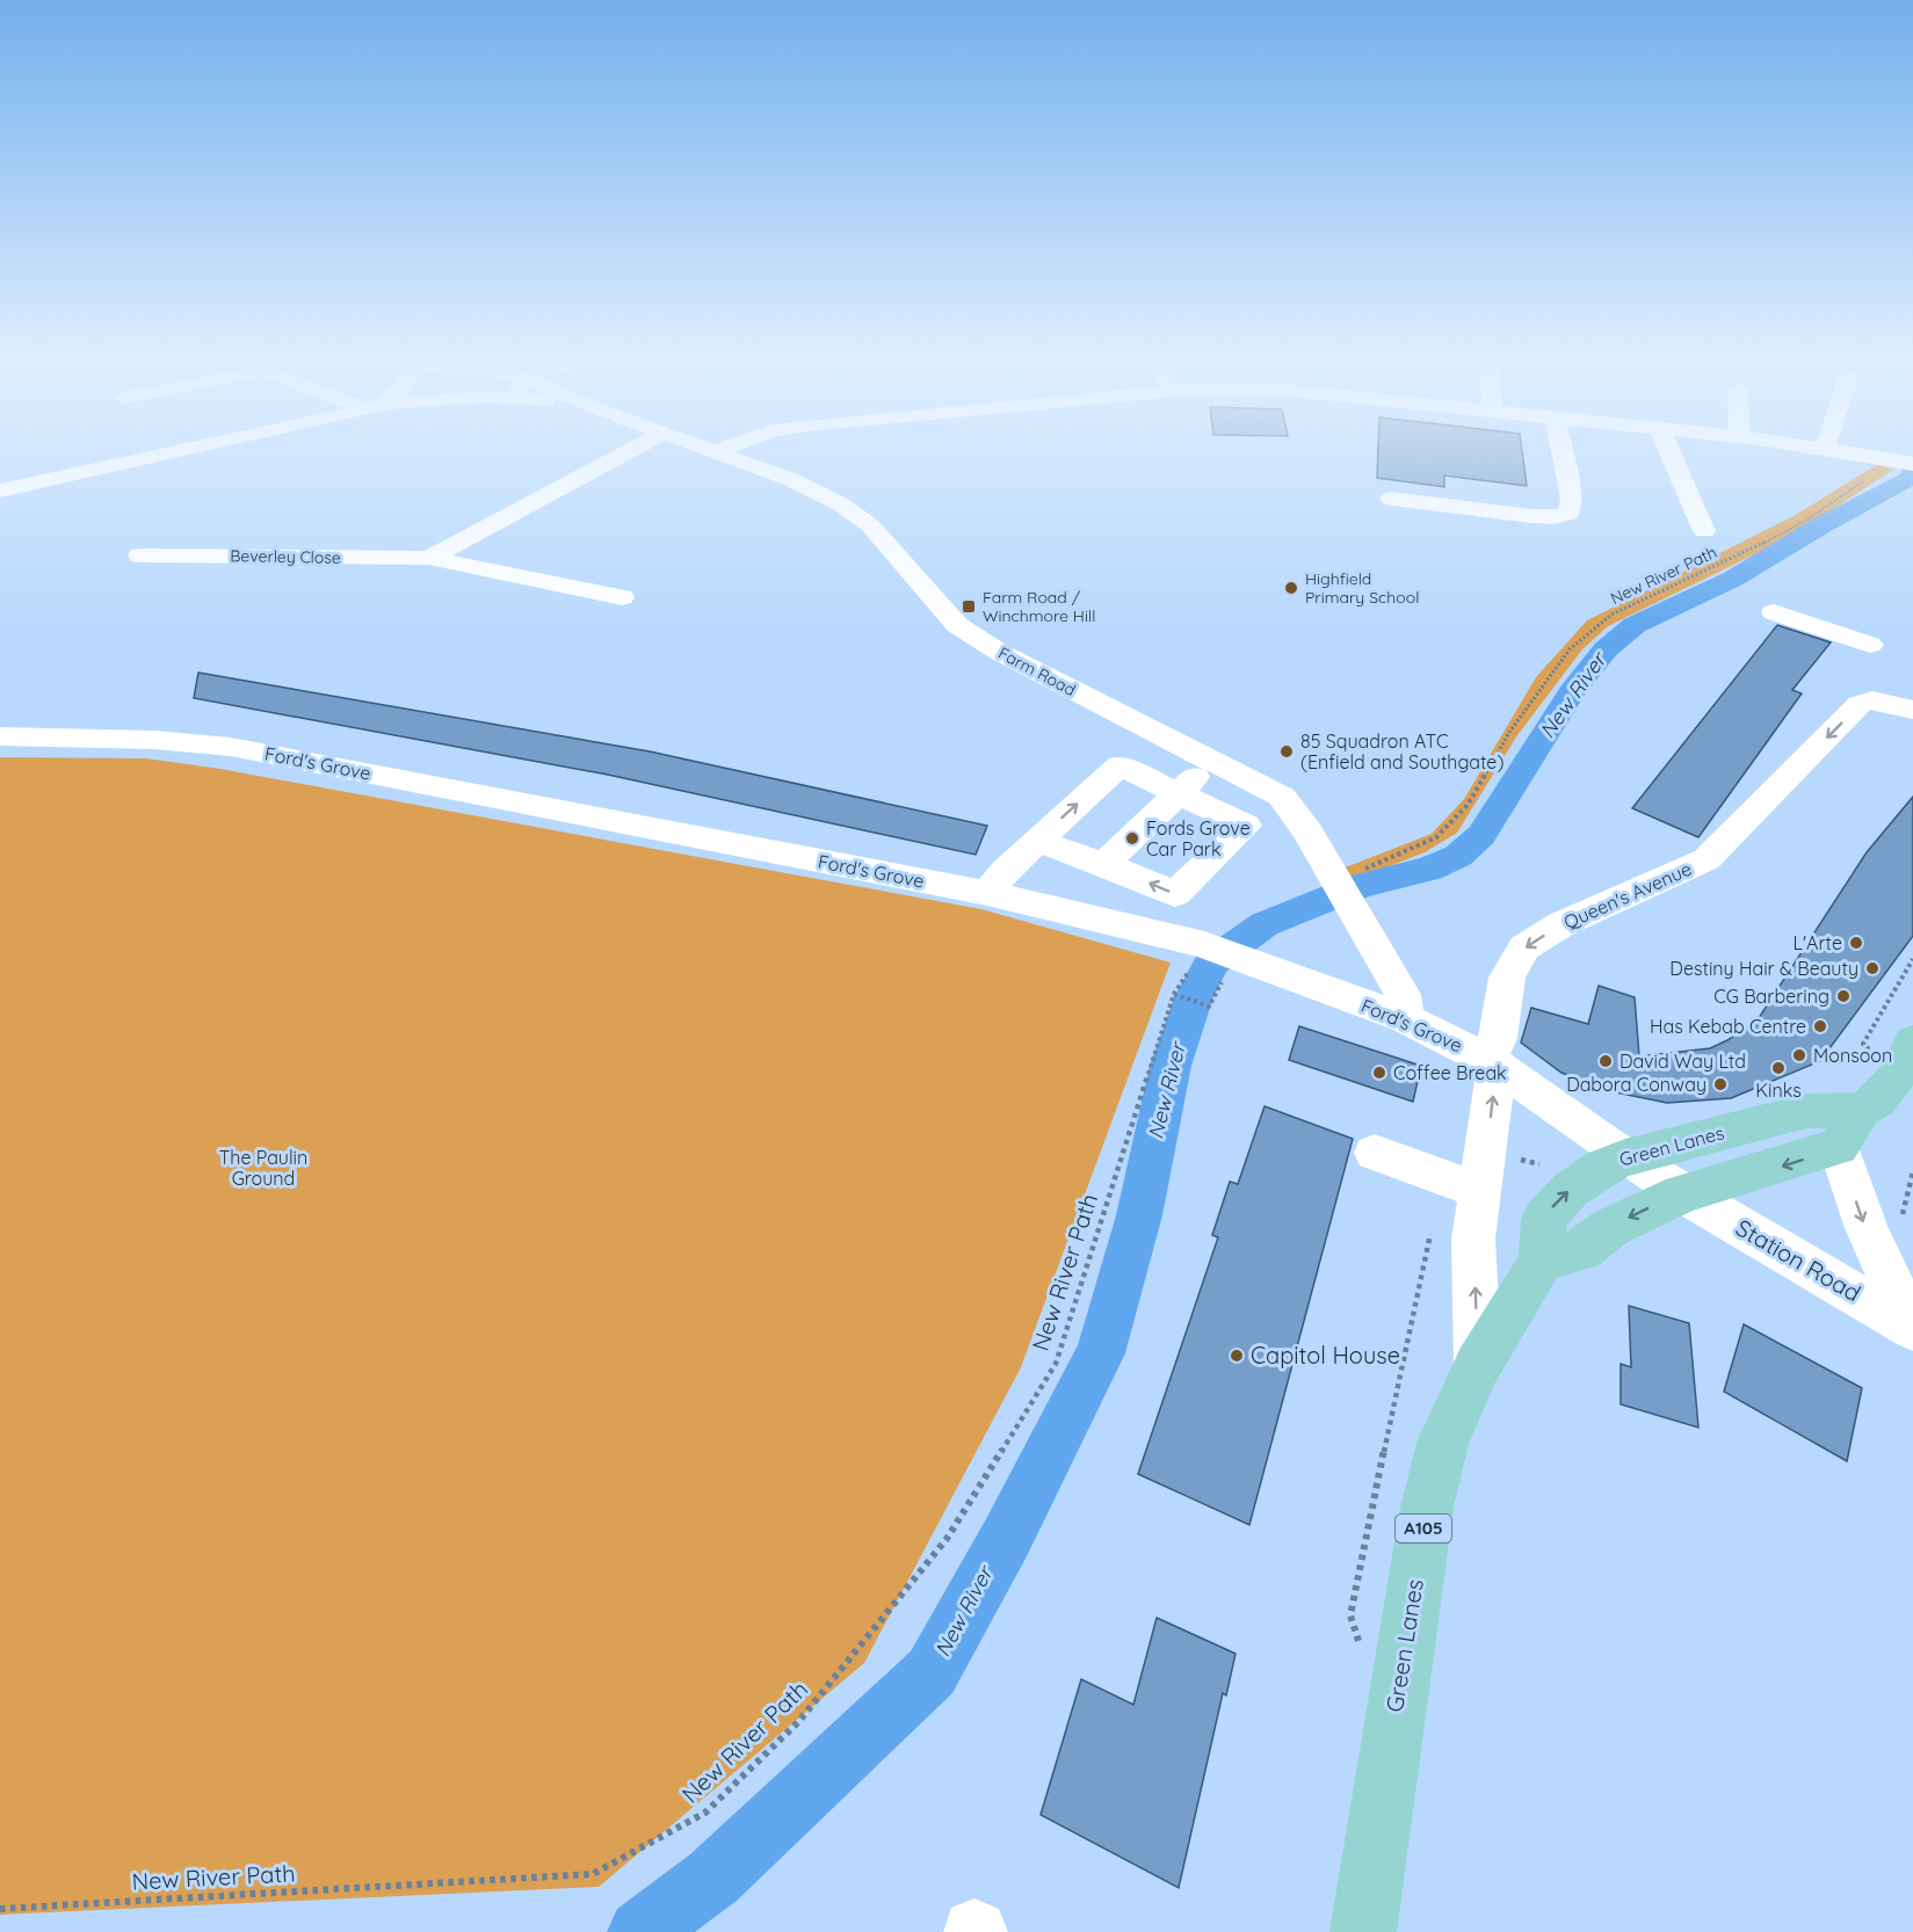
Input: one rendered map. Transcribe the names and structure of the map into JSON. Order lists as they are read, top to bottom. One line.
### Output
{"streets":{"main road":["Green Lanes","A105"],"street":["Beverley Close","Farm Road","Ford's Grove","Queen's Avenue","Station Road"],"path":["New River Path"]},"crossings":[["New River Path","Farm Road"],["Farm Road","Ford's Grove"],["Ford's Grove","Queen's Avenue"],["Ford's Grove","Green Lanes"],["Ford's Grove","Station Road"],["Queen's Avenue","Green Lanes"]],"water":["New River"],"parks":["The Paulin Ground"],"places":{"other":["Highfield Primary School","85 Squadron ATC (Enfield and Southgate)","Fords Grove Car Park","L'Arte","Destiny Hair & Beauty","CG Barbering","Has Kebab Centre","Monsoon","David Way Ltd","Kinks","Coffee Break","Dabora Conway","Capitol House"],"transit":["Farm Road / Winchmore Hill"]}}
